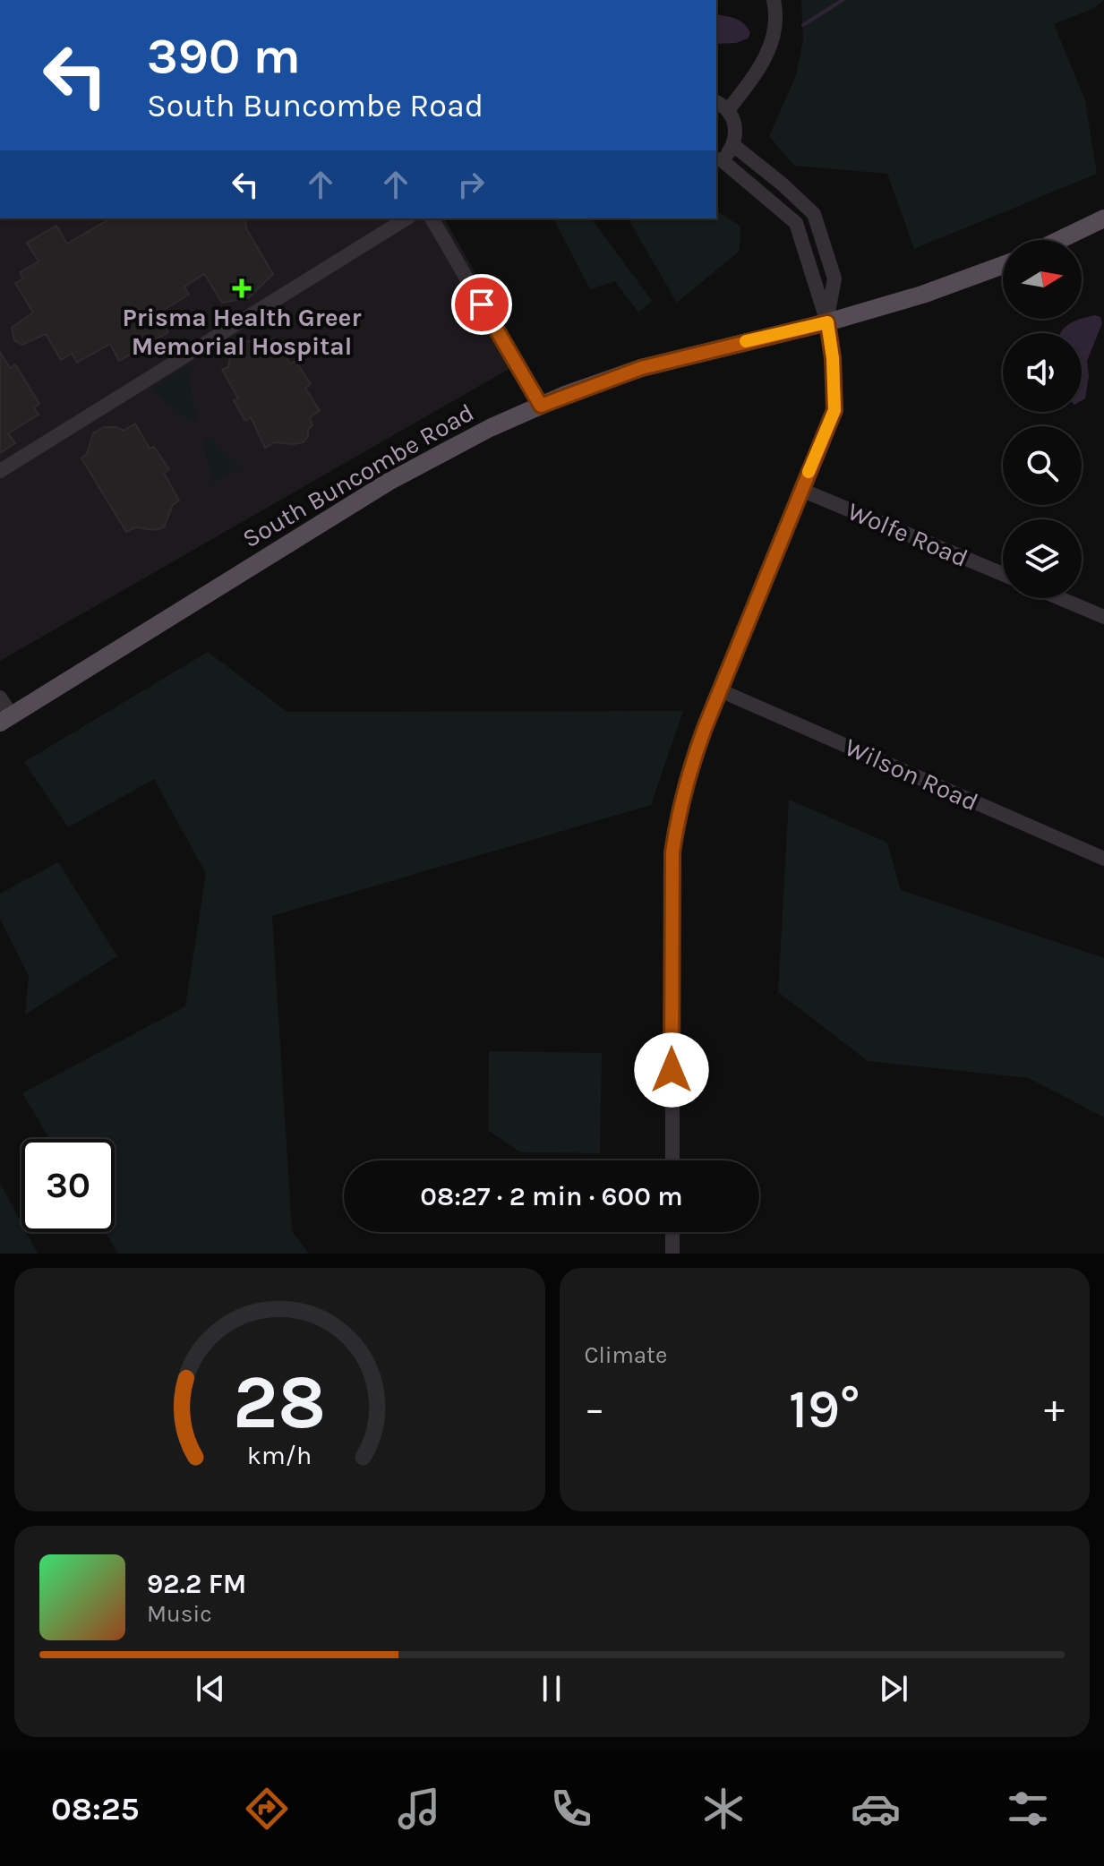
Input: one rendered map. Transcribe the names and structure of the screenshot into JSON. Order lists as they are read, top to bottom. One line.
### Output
{"streets":{"main road":["South Buncombe Road"],"street":["Wolfe Road","Wilson Road"]},"places":{"health":["Prisma Health Greer Memorial Hospital"]},"north":"right","page":{"turn":["390 m","South Buncombe Road"],"limit":"30","trip":"08:27 · 2 min · 600 m","tile":"Climate","heat":["−","19°","+"],"song":["92.2 FM","Music"],"tabs":"08:25","gauge":["28","km/h"]}}
